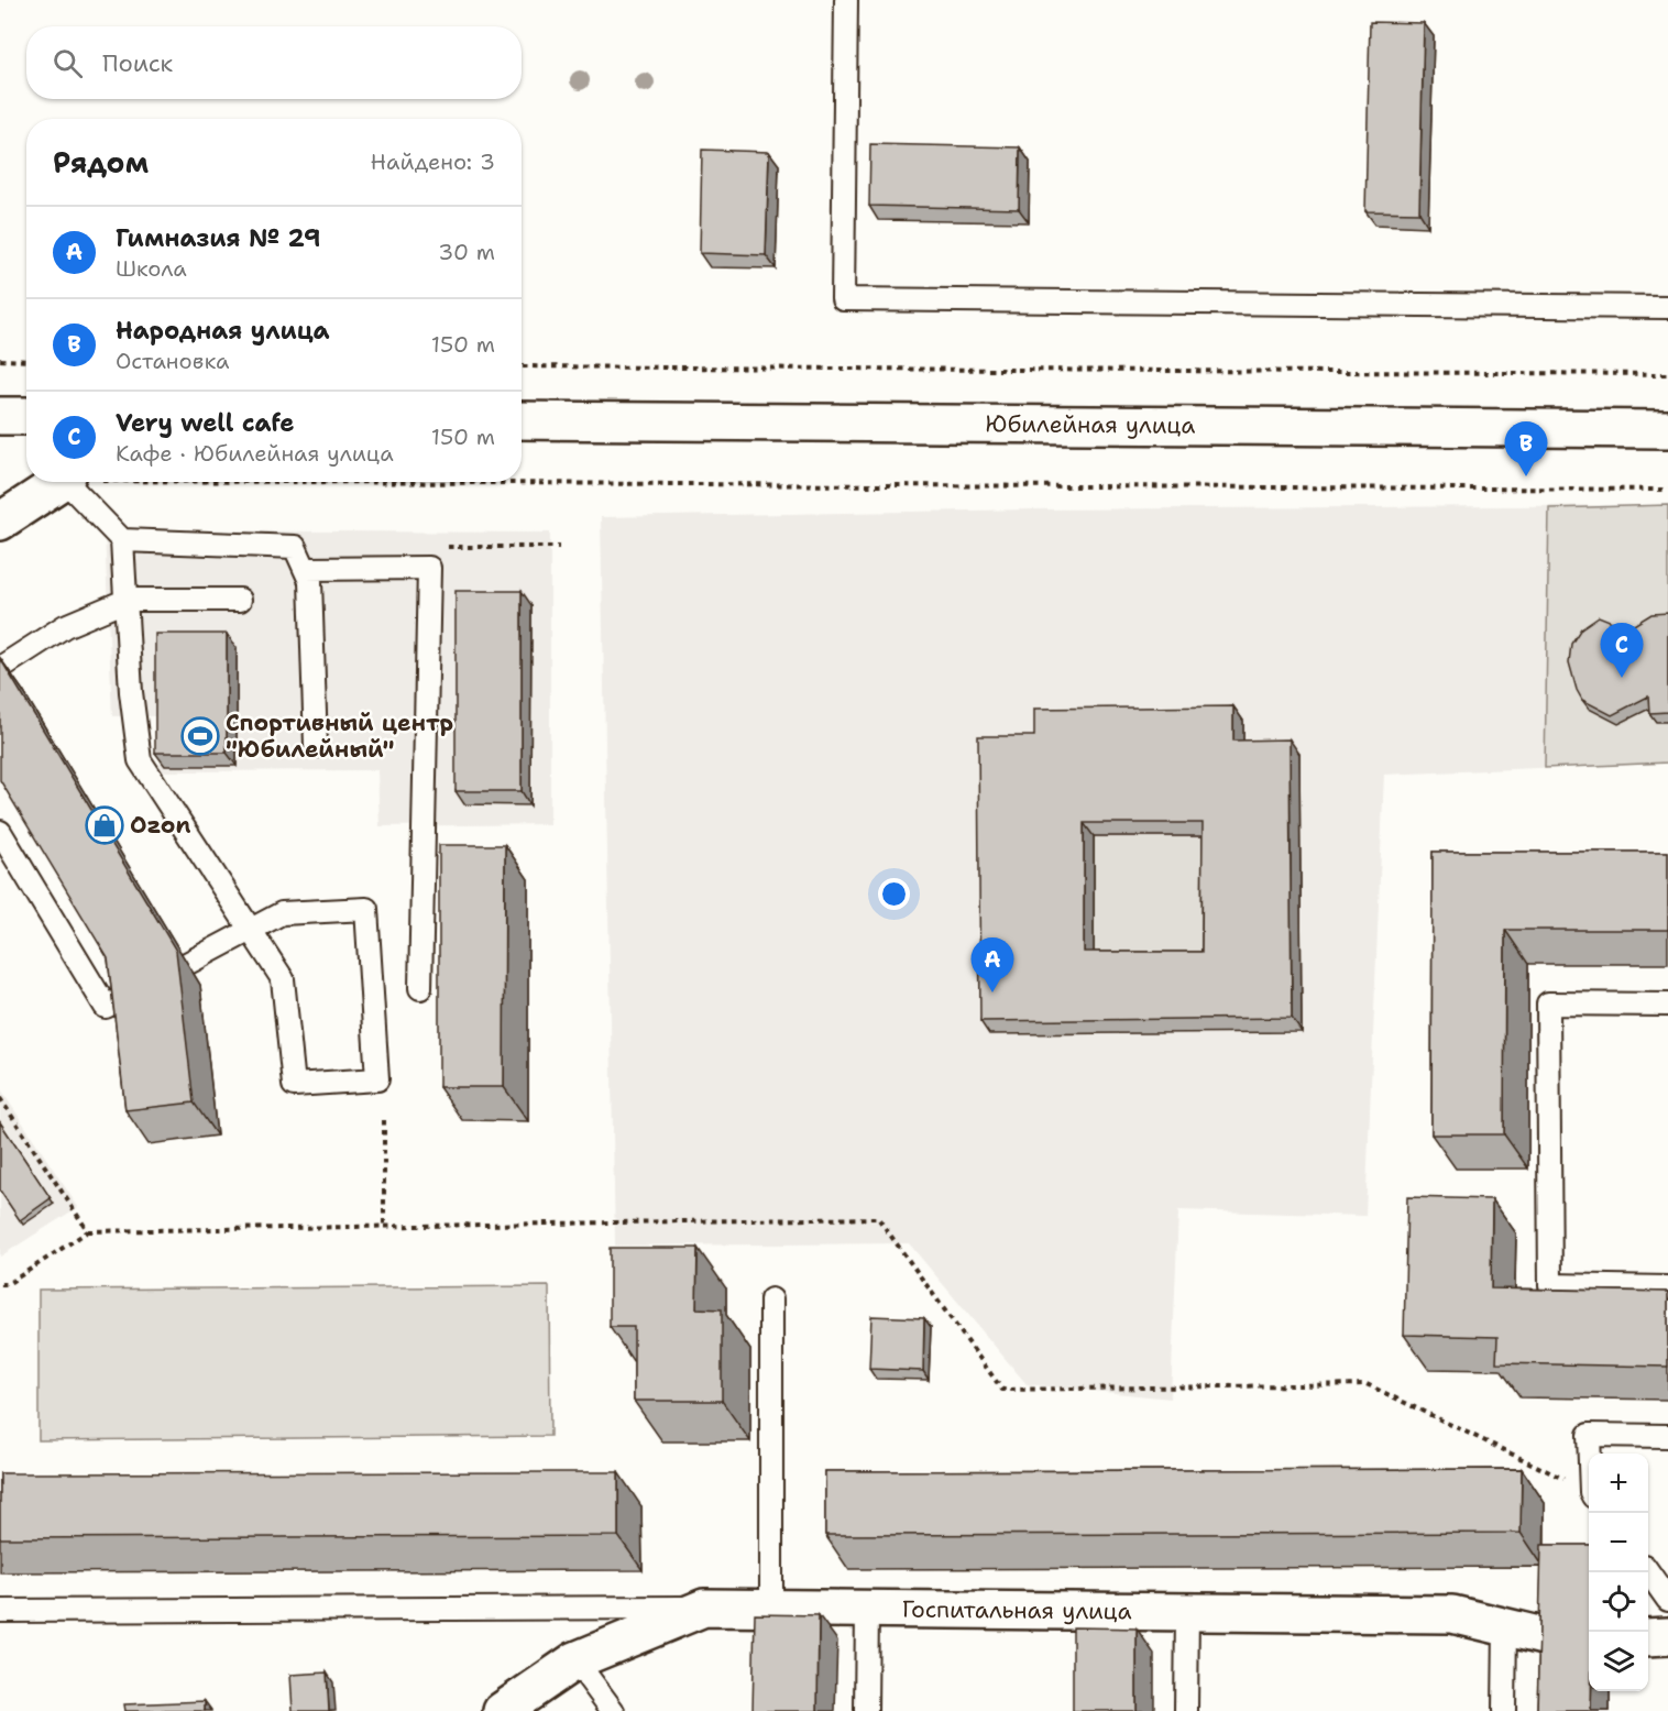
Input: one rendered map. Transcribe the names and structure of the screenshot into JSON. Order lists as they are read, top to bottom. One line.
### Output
{"streets":{"street":["Юбилейная улица","Госпитальная улица"]},"places":{"sports":["Спортивный центр \"Юбилейный\""],"shop":["Ozon"]},"page":{"search":"Поиск","heading":["Рядом","Найдено: 3"],"list":[{"mark":"A","name":"Гимназия № 29","note":"Школа","value":"30 m"},{"mark":"B","name":"Народная улица","note":"Остановка","value":"150 m"},{"mark":"C","name":"Very well cafe","note":"Кафе · Юбилейная улица","value":"150 m"}],"pins":["B","C","A"],"map_buttons":["+","−"]}}
